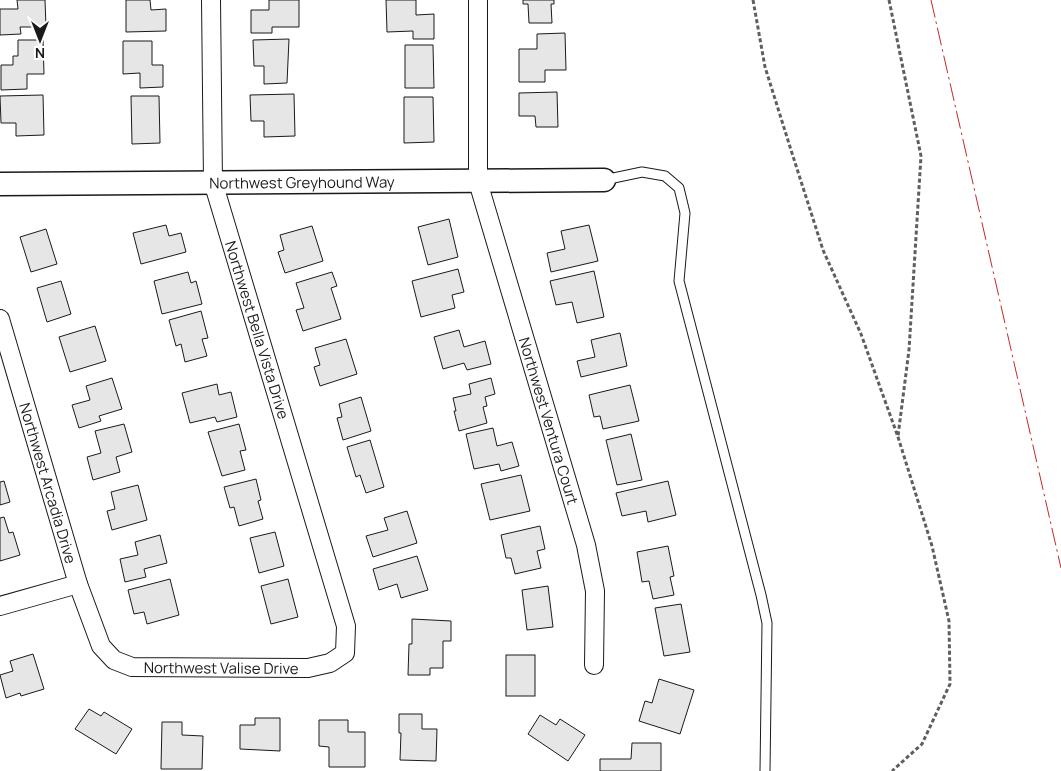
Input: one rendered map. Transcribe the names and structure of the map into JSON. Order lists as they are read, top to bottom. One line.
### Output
{"streets":{"street":["Northwest Greyhound Way","Northwest Bella Vista Drive","Northwest Ventura Court","Northwest Arcadia Drive","Northwest Valise Drive"]},"crossings":[["Northwest Greyhound Way","Northwest Bella Vista Drive"],["Northwest Greyhound Way","Northwest Ventura Court"],["Northwest Bella Vista Drive","Northwest Valise Drive"],["Northwest Arcadia Drive","Northwest Valise Drive"]],"north":"bottom"}
